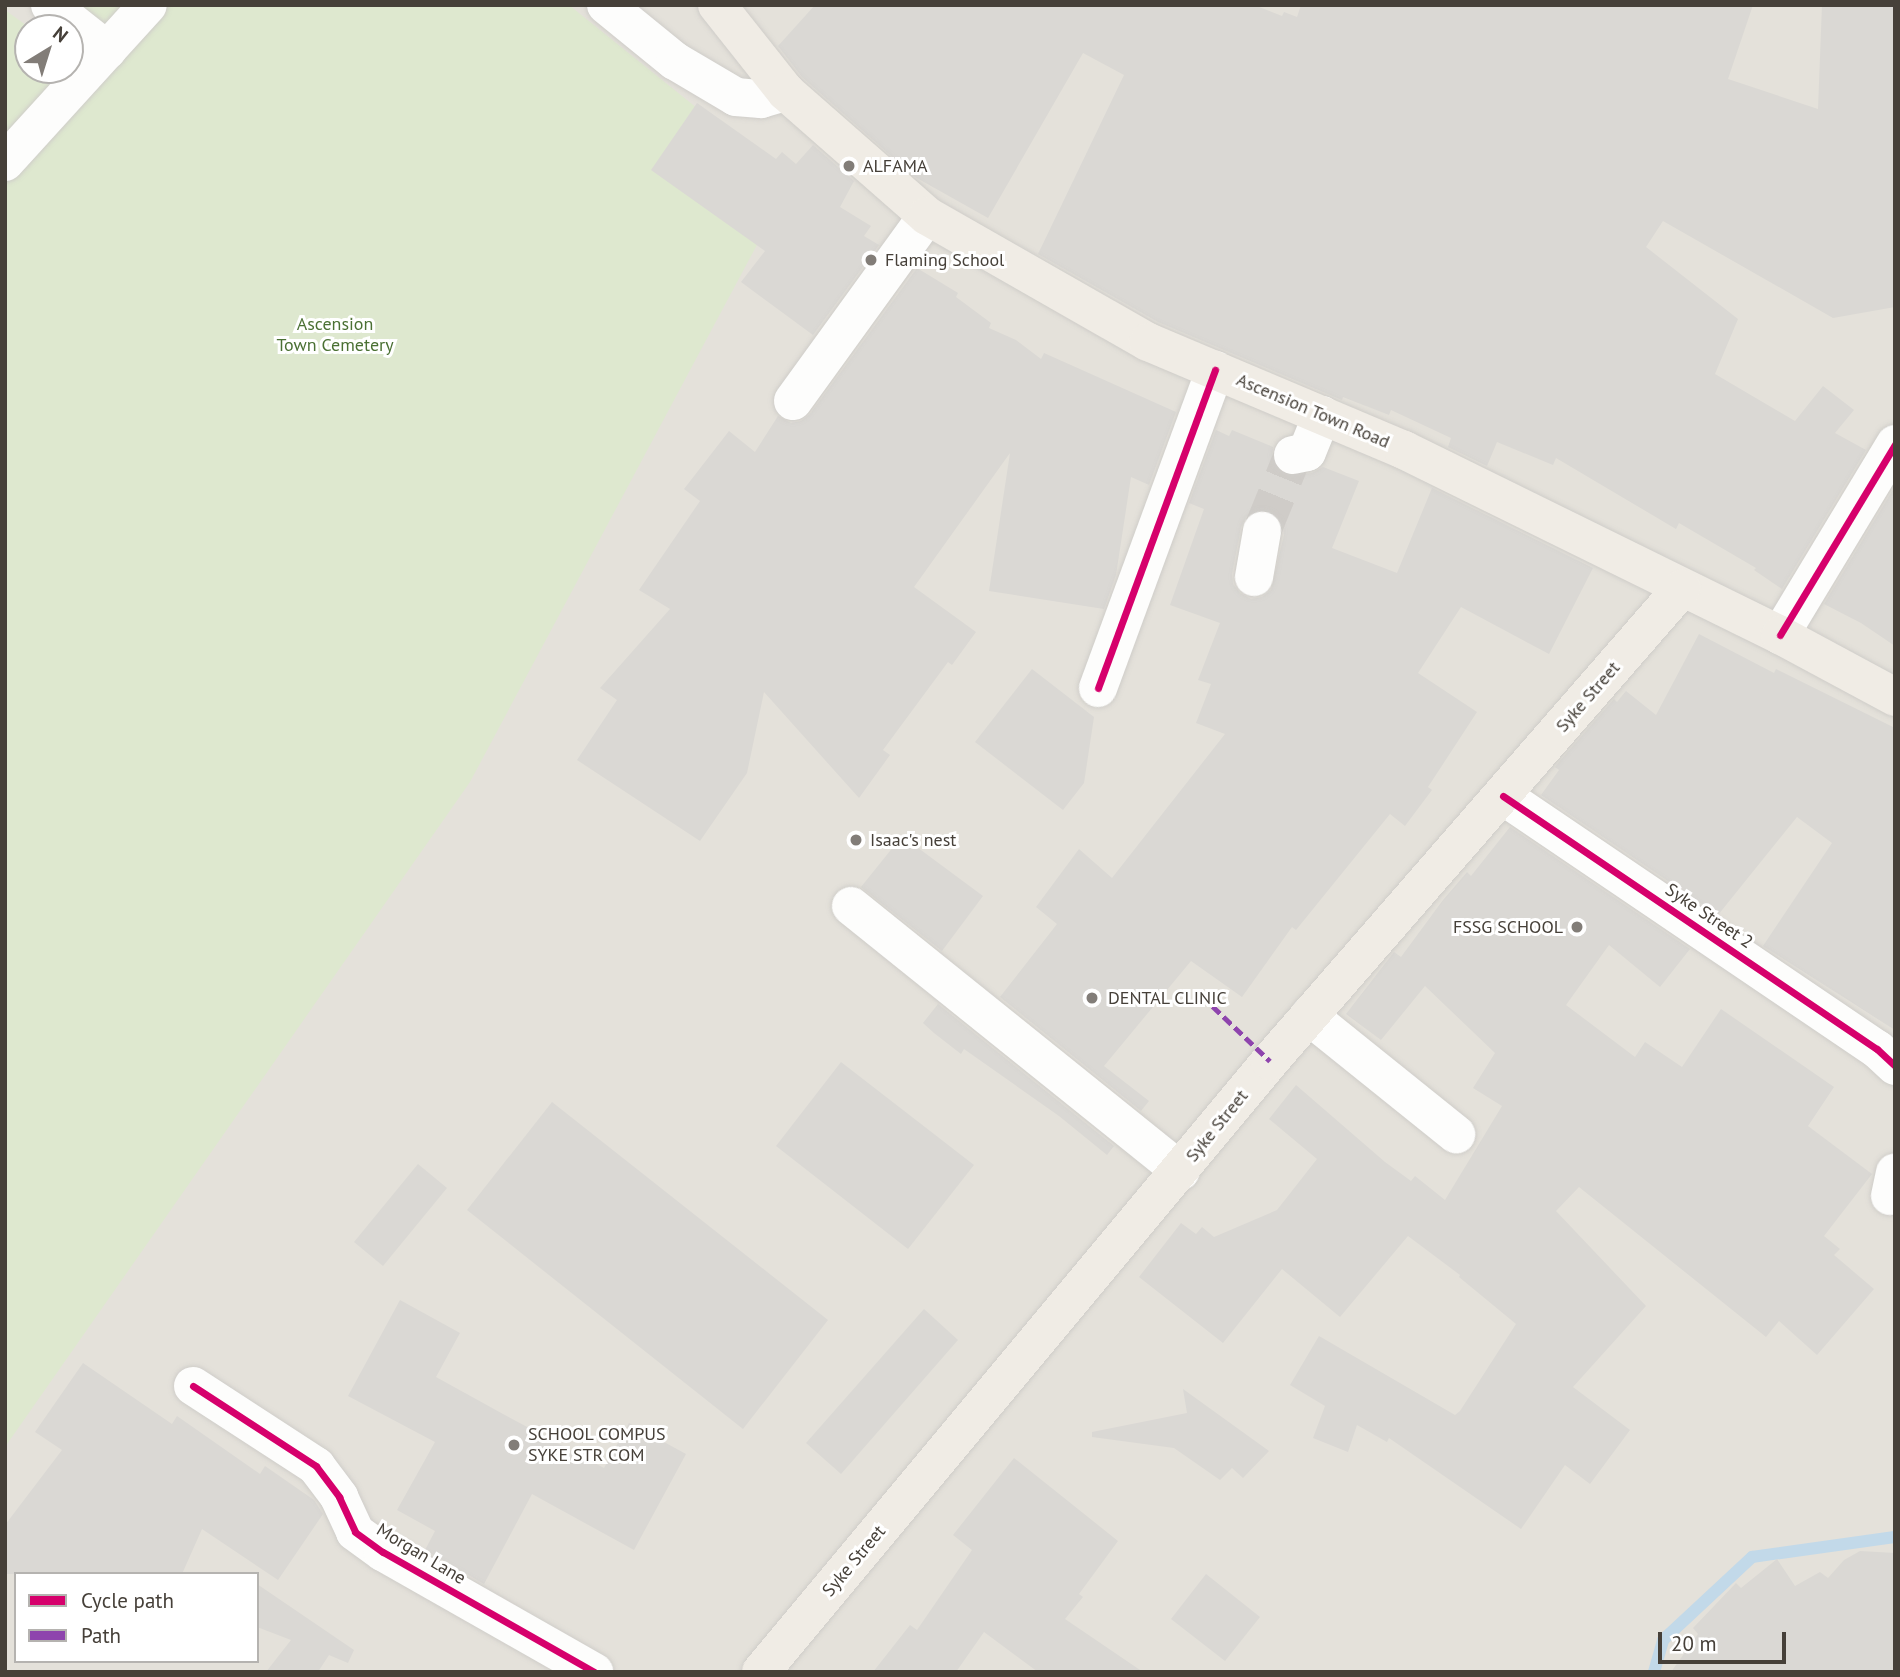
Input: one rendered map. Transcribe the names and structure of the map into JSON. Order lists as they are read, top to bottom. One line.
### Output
{"streets":{"main road":["Ascension Town Road","Syke Street"],"street":["Syke Street 2","Morgan Lane"]},"crossings":[["Ascension Town Road","Syke Street"],["Syke Street","Syke Street 2"]],"parks":["Ascension Town Cemetery"],"places":["ALFAMA","Flaming School","Isaac's nest","FSSG SCHOOL","DENTAL CLINIC","SCHOOL COMPUS SYKE STR COM"],"legend":["Cycle path","Path"],"scale_bar":"20 m","north":"top right"}
